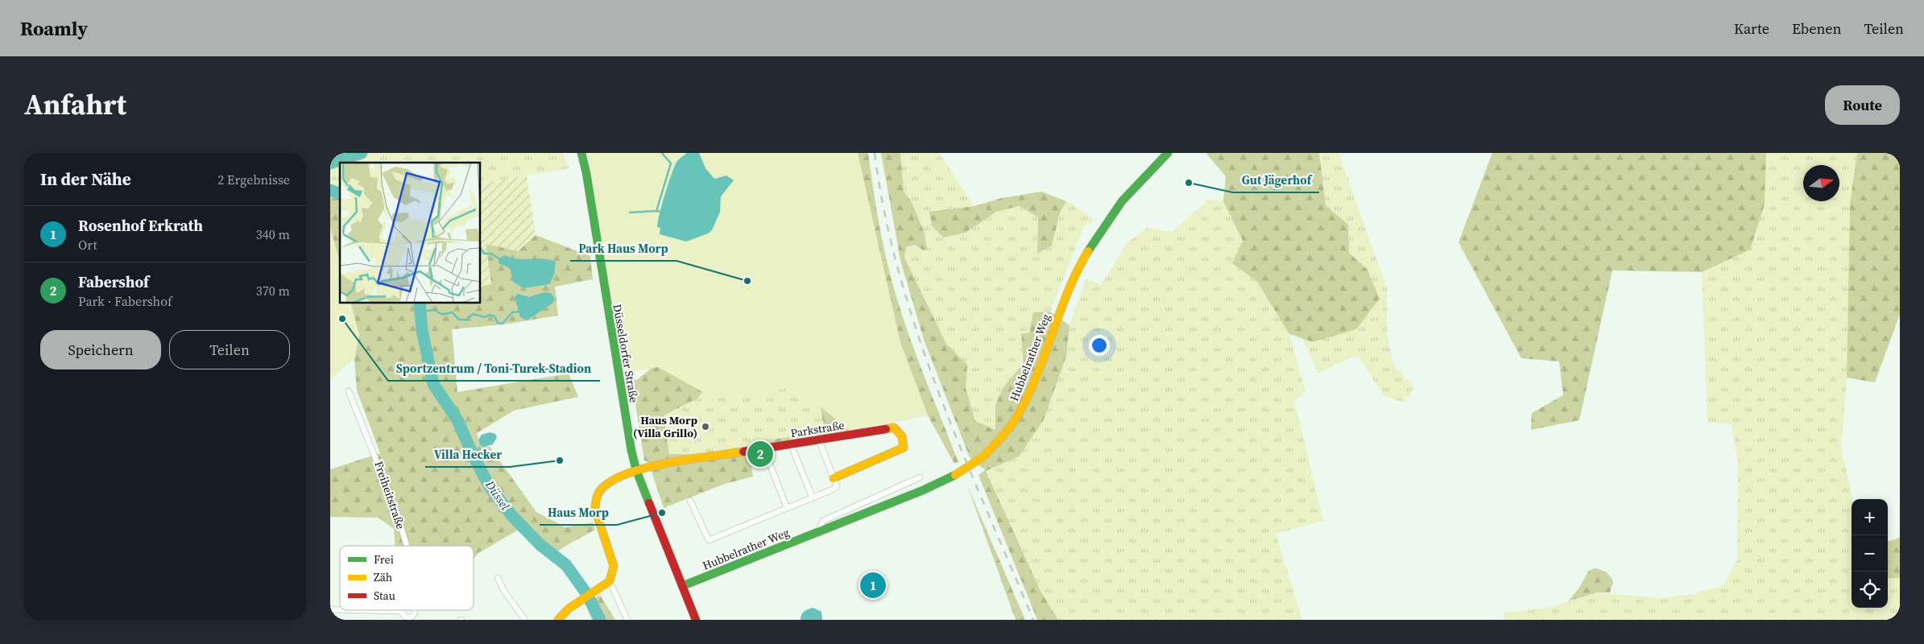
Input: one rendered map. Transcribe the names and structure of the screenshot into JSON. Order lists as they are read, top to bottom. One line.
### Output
{"streets":{"street":["Düsseldorfer Straße","Hubbelrather Weg","Parkstraße","Freiheitstraße"]},"crossings":[["Düsseldorfer Straße","Hubbelrather Weg"],["Düsseldorfer Straße","Parkstraße"]],"water":["Düssel"],"places":["Gut Jägerhof","Park Haus Morp","Sportzentrum / Toni-Turek-Stadion","Haus Morp (Villa Grillo)","Villa Hecker","Haus Morp"],"legend":["Frei","Zäh","Stau"],"north":"right","page":{"header":"Roamly","nav":["Karte","Ebenen","Teilen"],"title":"Anfahrt","buttons":["Route",["Speichern","Teilen"]],"heading":["In der Nähe","2 Ergebnisse"],"list":[{"mark":"1","name":"Rosenhof Erkrath","note":"Ort","value":"340 m"},{"mark":"2","name":"Fabershof","note":"Park · Fabershof","value":"370 m"}],"pins":["2","1"],"map_buttons":["+","−"]}}
